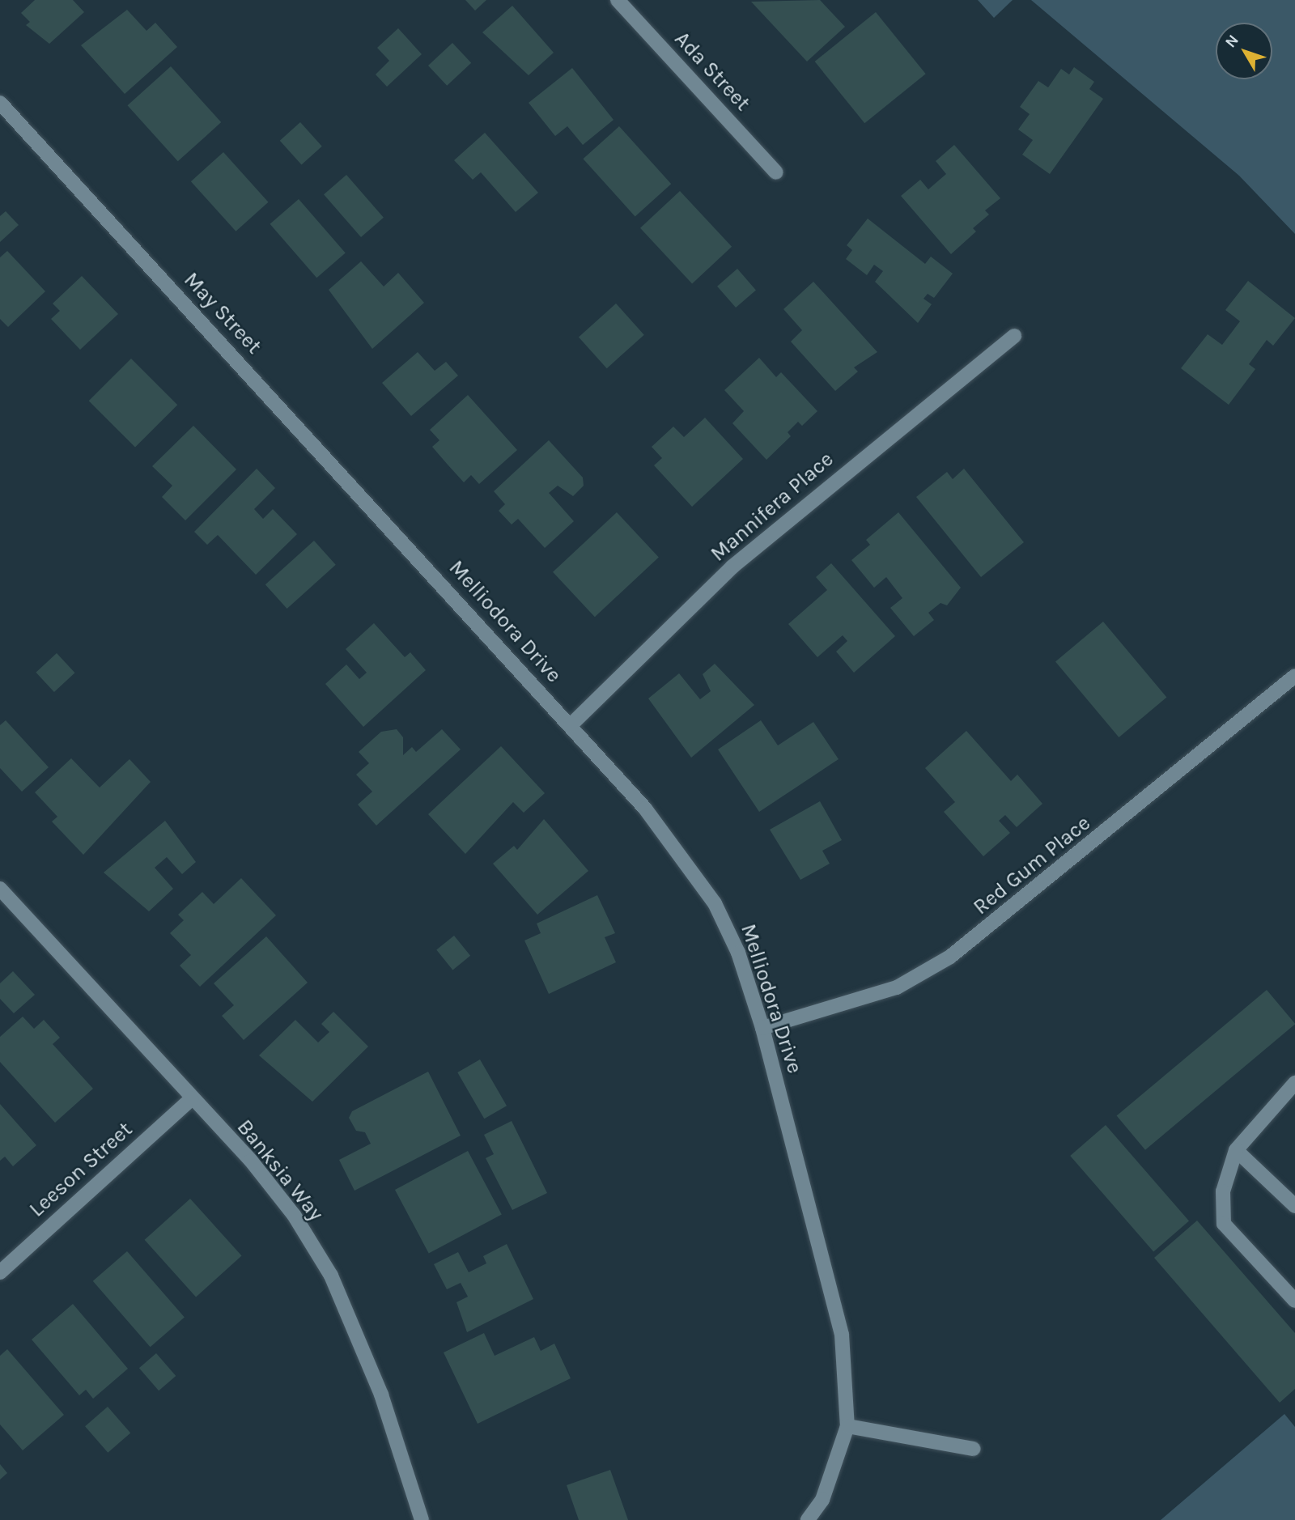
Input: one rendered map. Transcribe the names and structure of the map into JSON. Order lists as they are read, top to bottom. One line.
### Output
{"streets":{"street":["Ada Street","May Street","Mannifera Place","Melliodora Drive","Red Gum Place","Leeson Street","Banksia Way"]},"crossings":[["May Street","Melliodora Drive"],["Mannifera Place","Melliodora Drive"],["Melliodora Drive","Red Gum Place"],["Leeson Street","Banksia Way"]],"north":"top left"}
